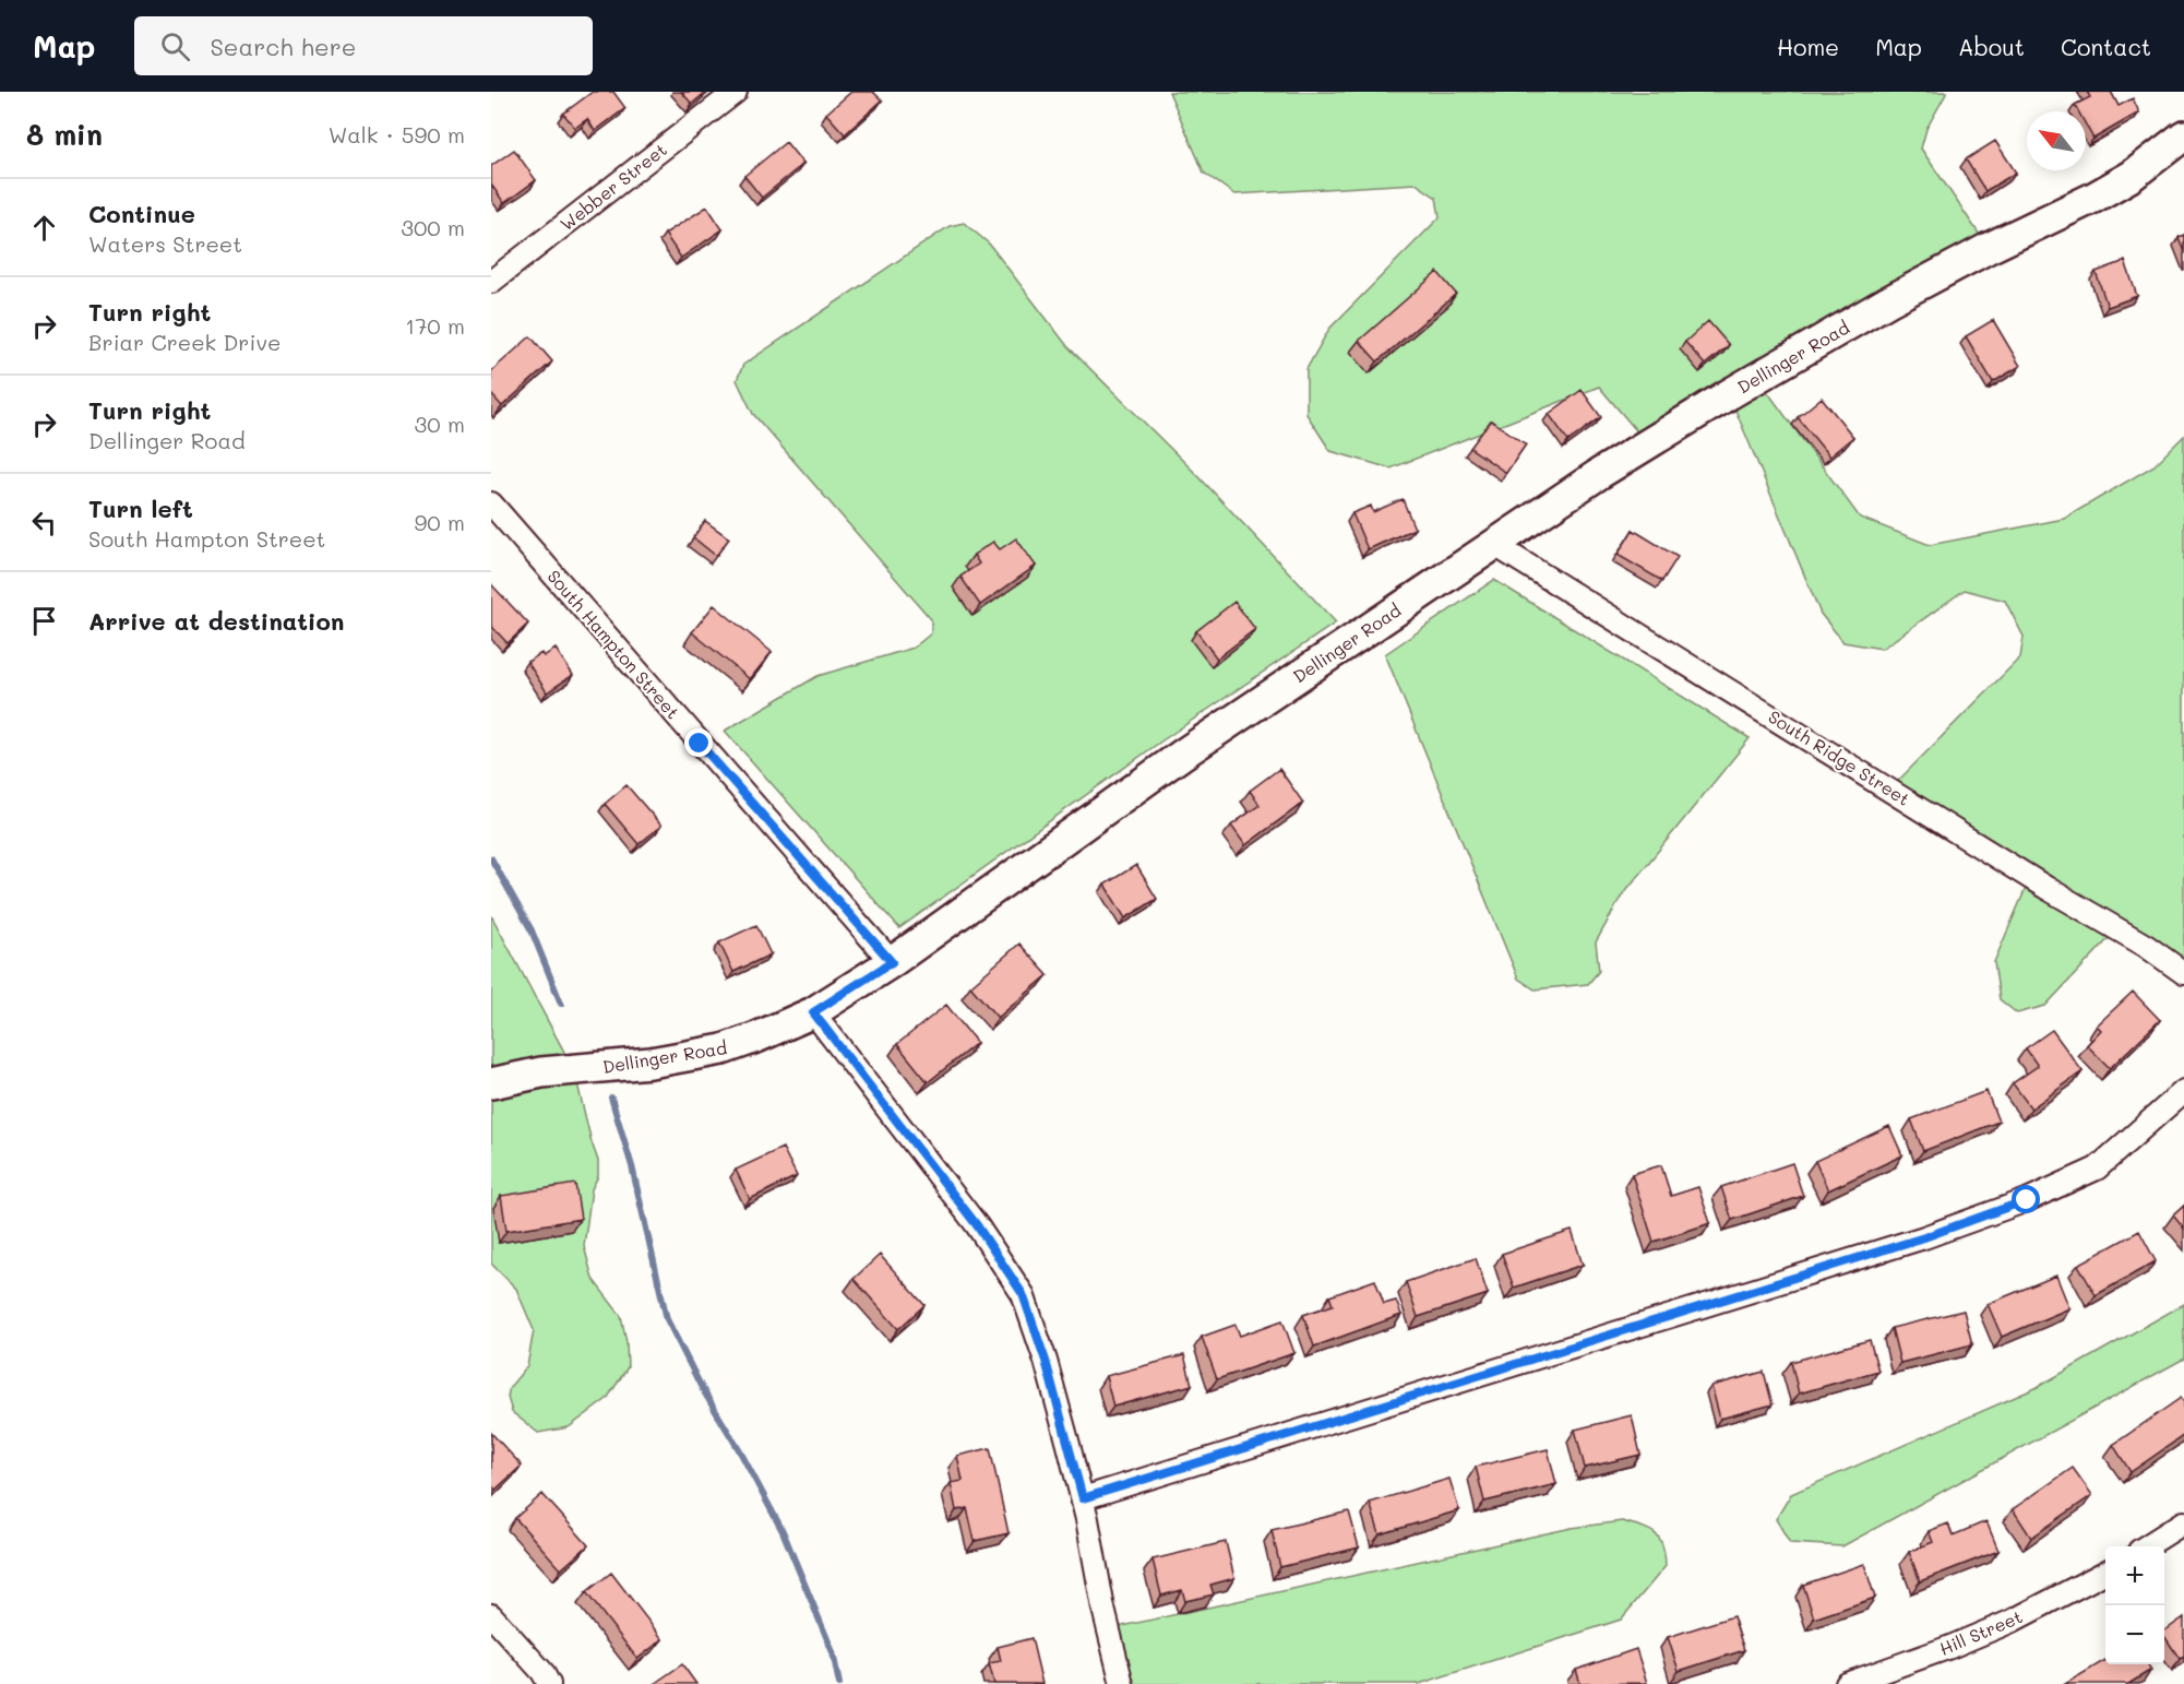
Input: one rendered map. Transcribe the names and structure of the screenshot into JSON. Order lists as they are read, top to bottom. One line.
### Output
{"streets":{"street":["Webber Street","Dellinger Road","South Hampton Street","South Ridge Street","Hill Street"]},"crossings":[["Dellinger Road","South Hampton Street"],["Dellinger Road","South Ridge Street"]],"north":"top left","page":{"header":"Map","search":"Search here","nav":["Home","Map","About","Contact"],"heading":["8 min","Walk · 590 m"],"list":[["Continue","Waters Street","300 m"],["Turn right","Briar Creek Drive","170 m"],["Turn right","Dellinger Road","30 m"],["Turn left","South Hampton Street","90 m"],"Arrive at destination"],"map_buttons":["+","−"]}}
